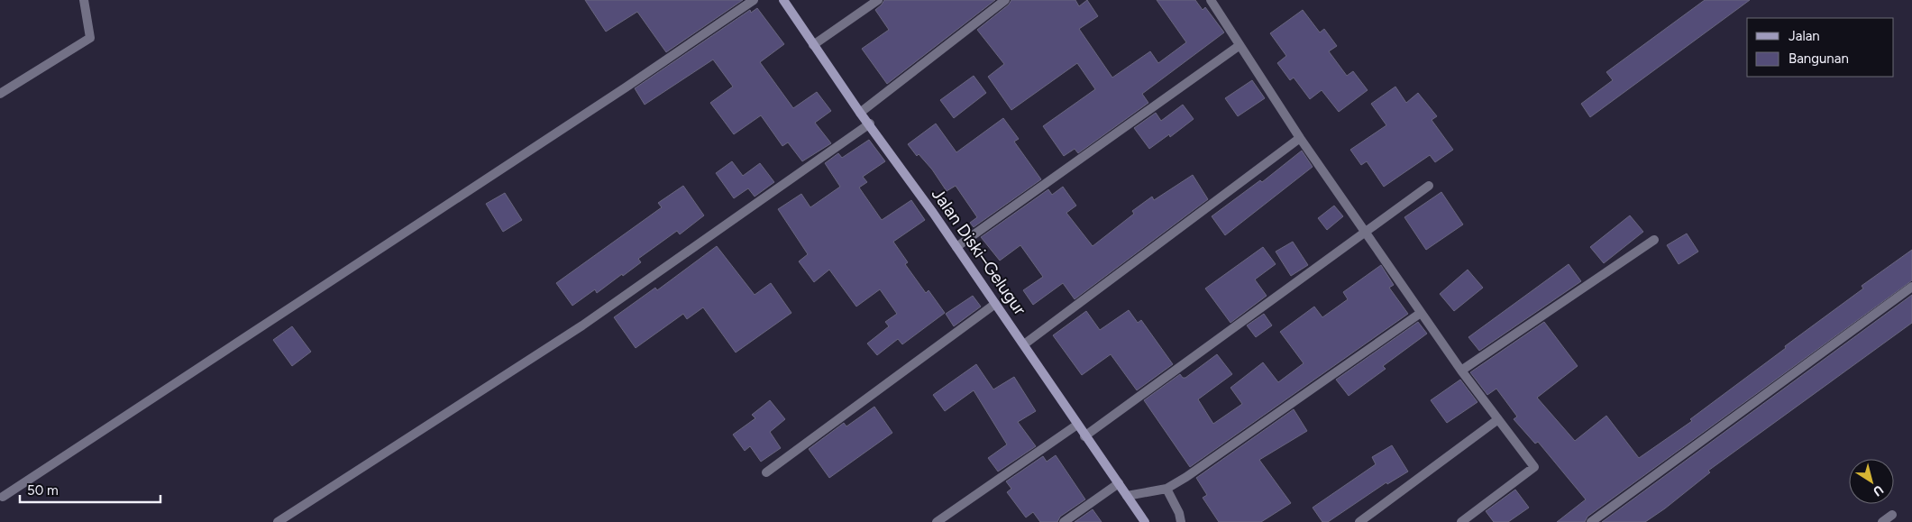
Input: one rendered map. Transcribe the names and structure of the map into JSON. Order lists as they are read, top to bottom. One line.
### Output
{"streets":{"main road":["Jalan Diski–Gelugur"]},"legend":["Jalan","Bangunan"],"scale_bar":"50 m","north":"bottom right"}
